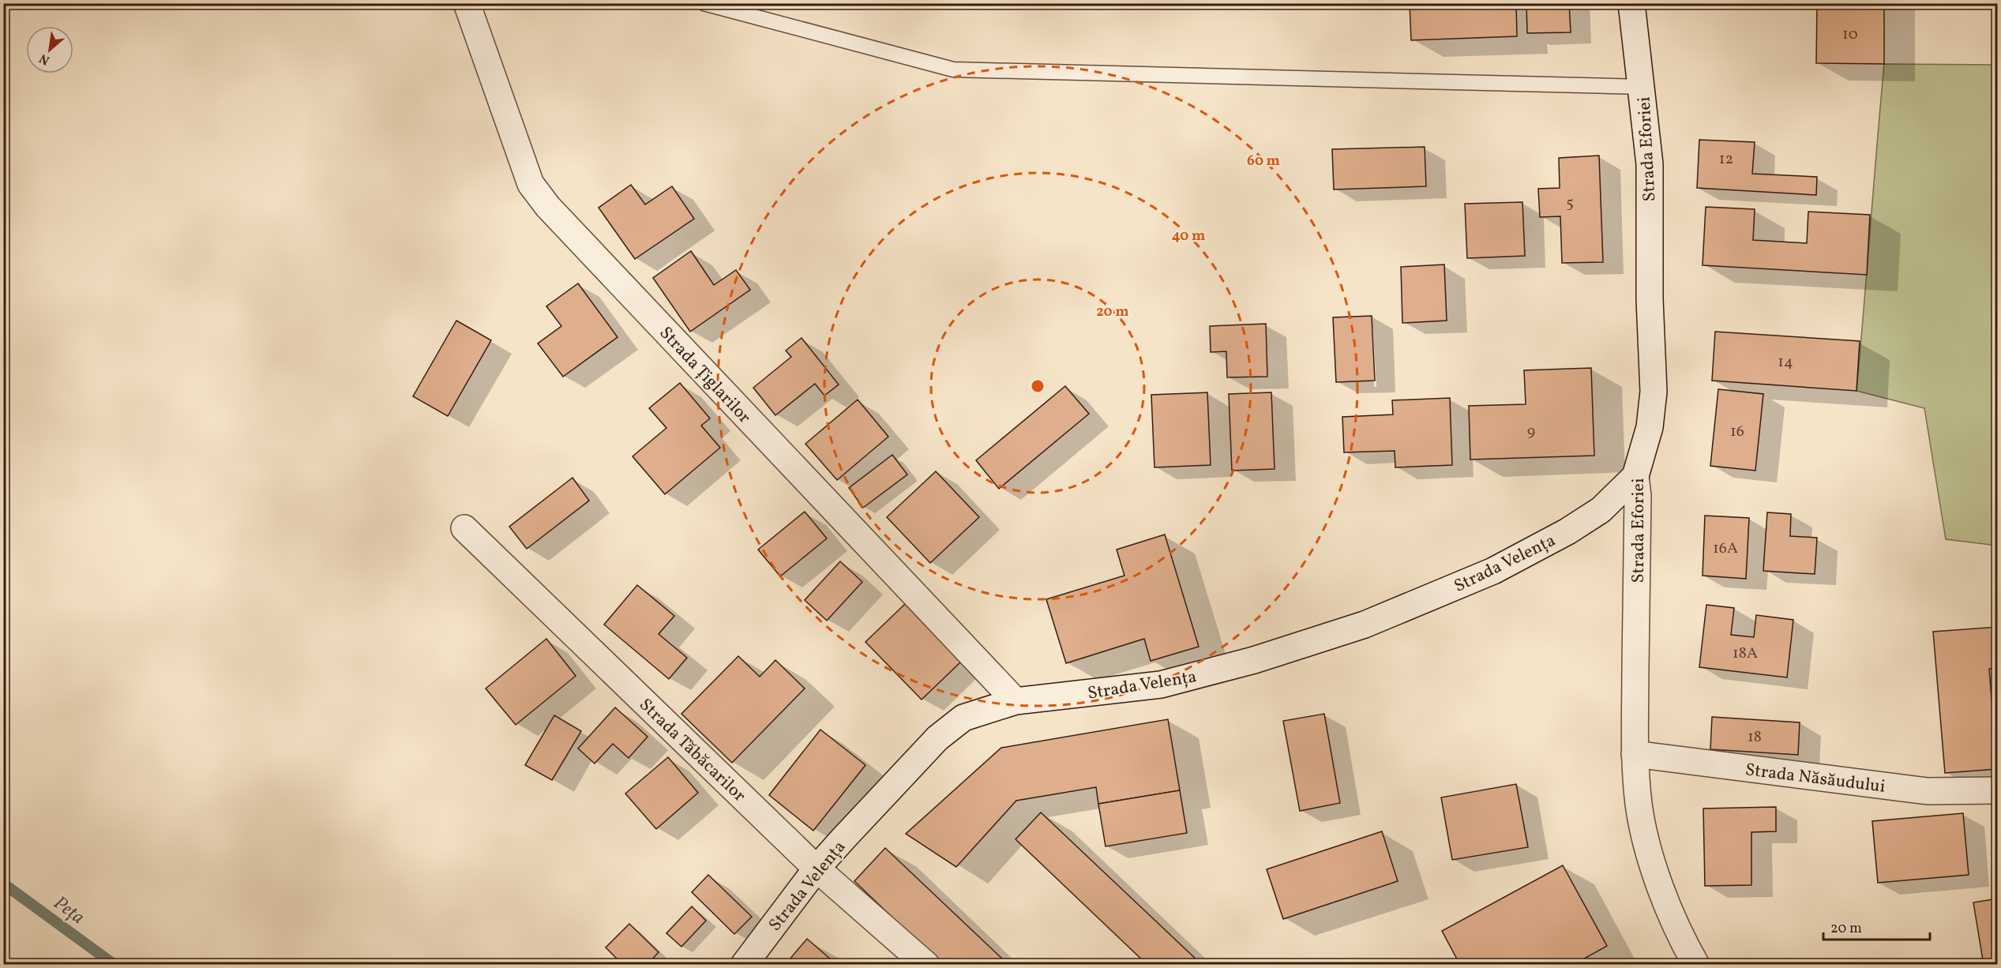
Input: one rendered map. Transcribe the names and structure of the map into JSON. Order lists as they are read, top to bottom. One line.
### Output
{"streets":{"street":["Strada Eforiei","Strada Țiglarilor","Strada Velența","Strada Tăbăcarilor","Strada Năsăudului"]},"crossings":[["Strada Eforiei","Strada Velența"],["Strada Eforiei","Strada Năsăudului"],["Strada Țiglarilor","Strada Velența"],["Strada Velența","Strada Tăbăcarilor"]],"water":["Peța"],"house_numbers":["10","12","5","14","9","16","16A","18A","18"],"scale_bar":"20 m","north":"bottom left","rings":["60 m","40 m","20 m"]}
